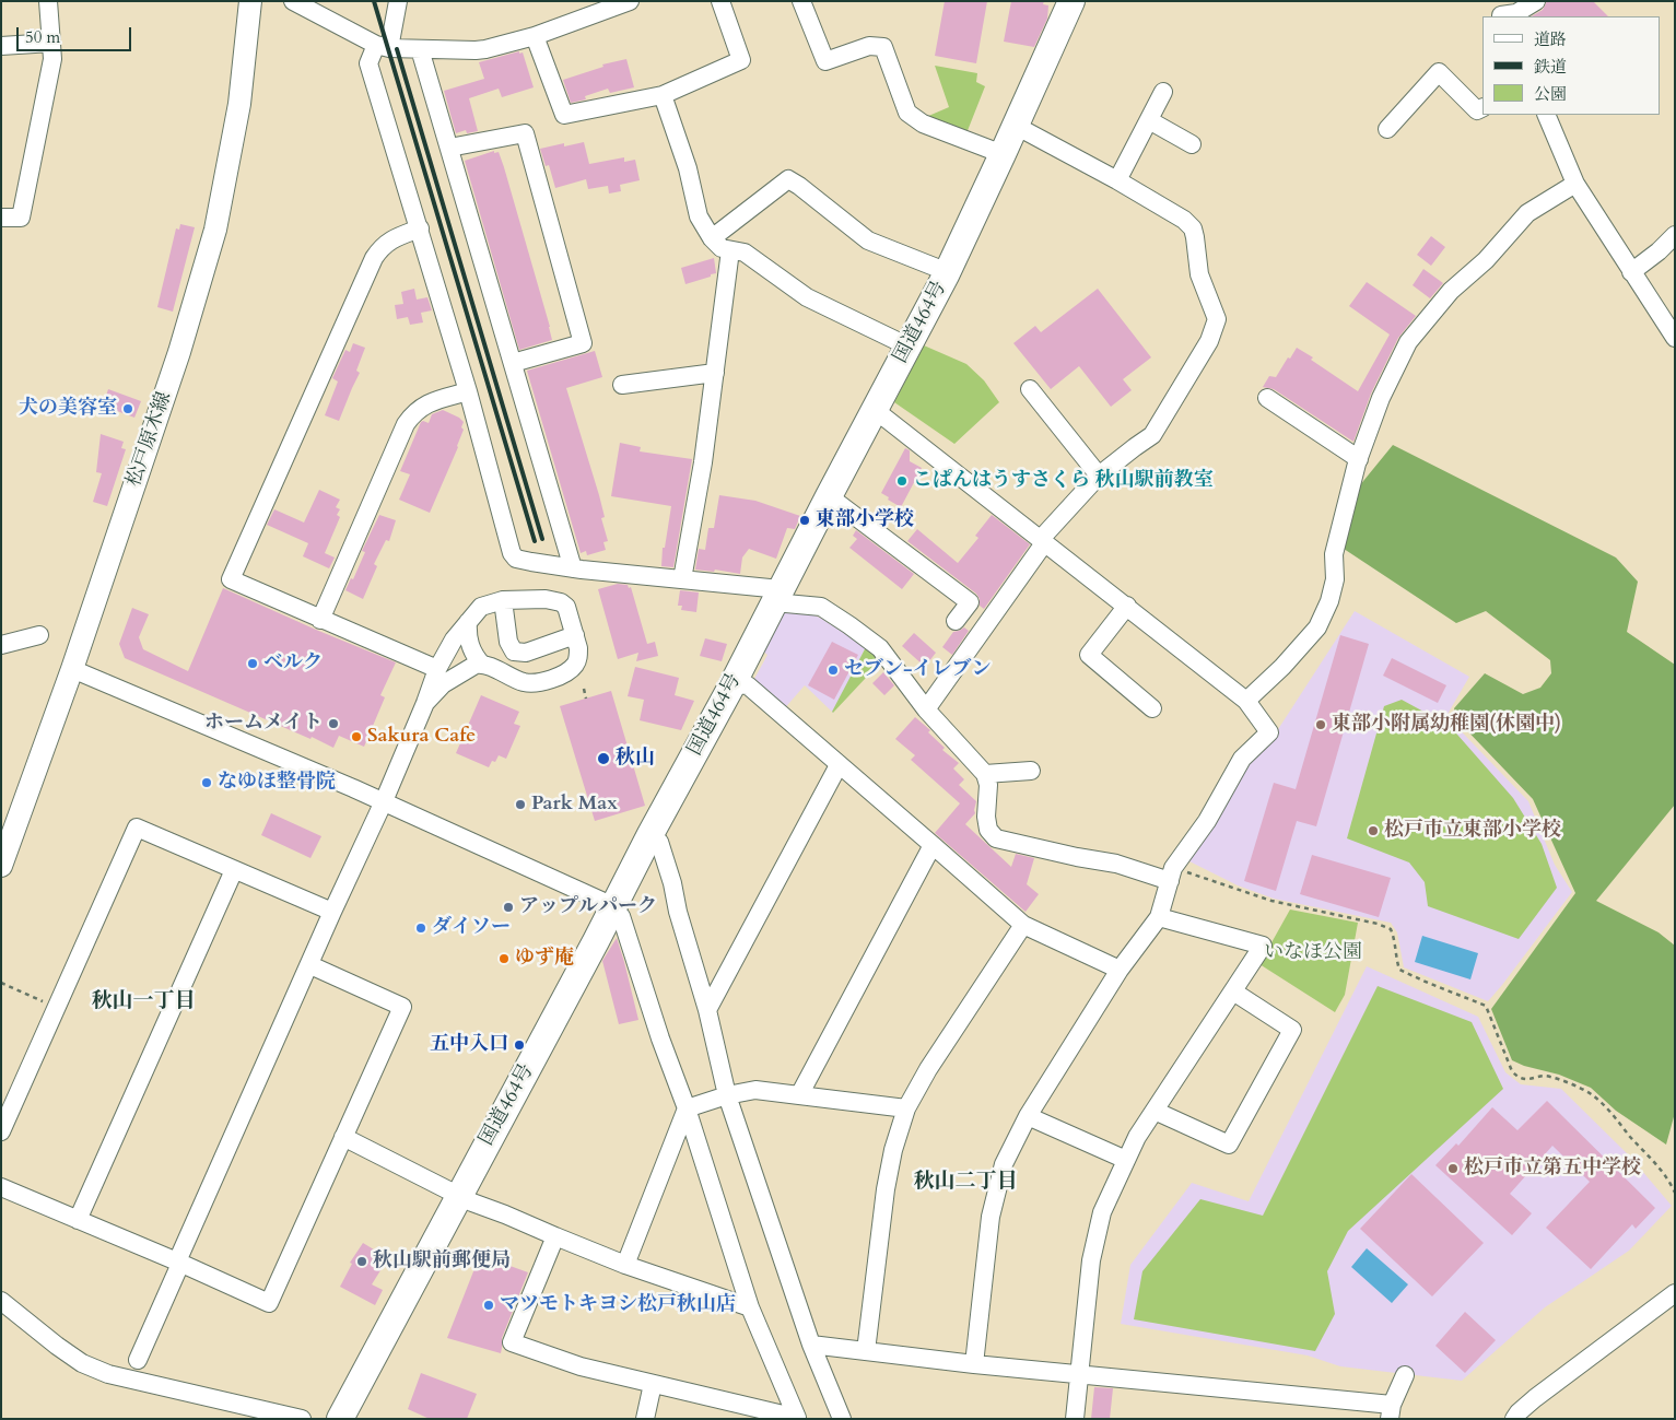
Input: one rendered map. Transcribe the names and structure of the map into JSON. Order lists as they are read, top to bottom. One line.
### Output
{"streets":{"highway":["国道464号"],"main road":["松戸原木線"]},"districts":["秋山一丁目","秋山二丁目"],"parks":["いなほ公園"],"places":["犬の美容室","こぱんはうすさくら 秋山駅前教室","東部小学校","ベルク","セブン-イレブン","ホームメイト","東部小附属幼稚園(休園中)","Sakura Cafe","秋山","なゆほ整骨院","Park Max","松戸市立東部小学校","アップルパーク","ダイソー","ゆず庵","五中入口","松戸市立第五中学校","秋山駅前郵便局","マツモトキヨシ松戸秋山店"],"legend":["道路","鉄道","公園"],"scale_bar":"50 m"}
